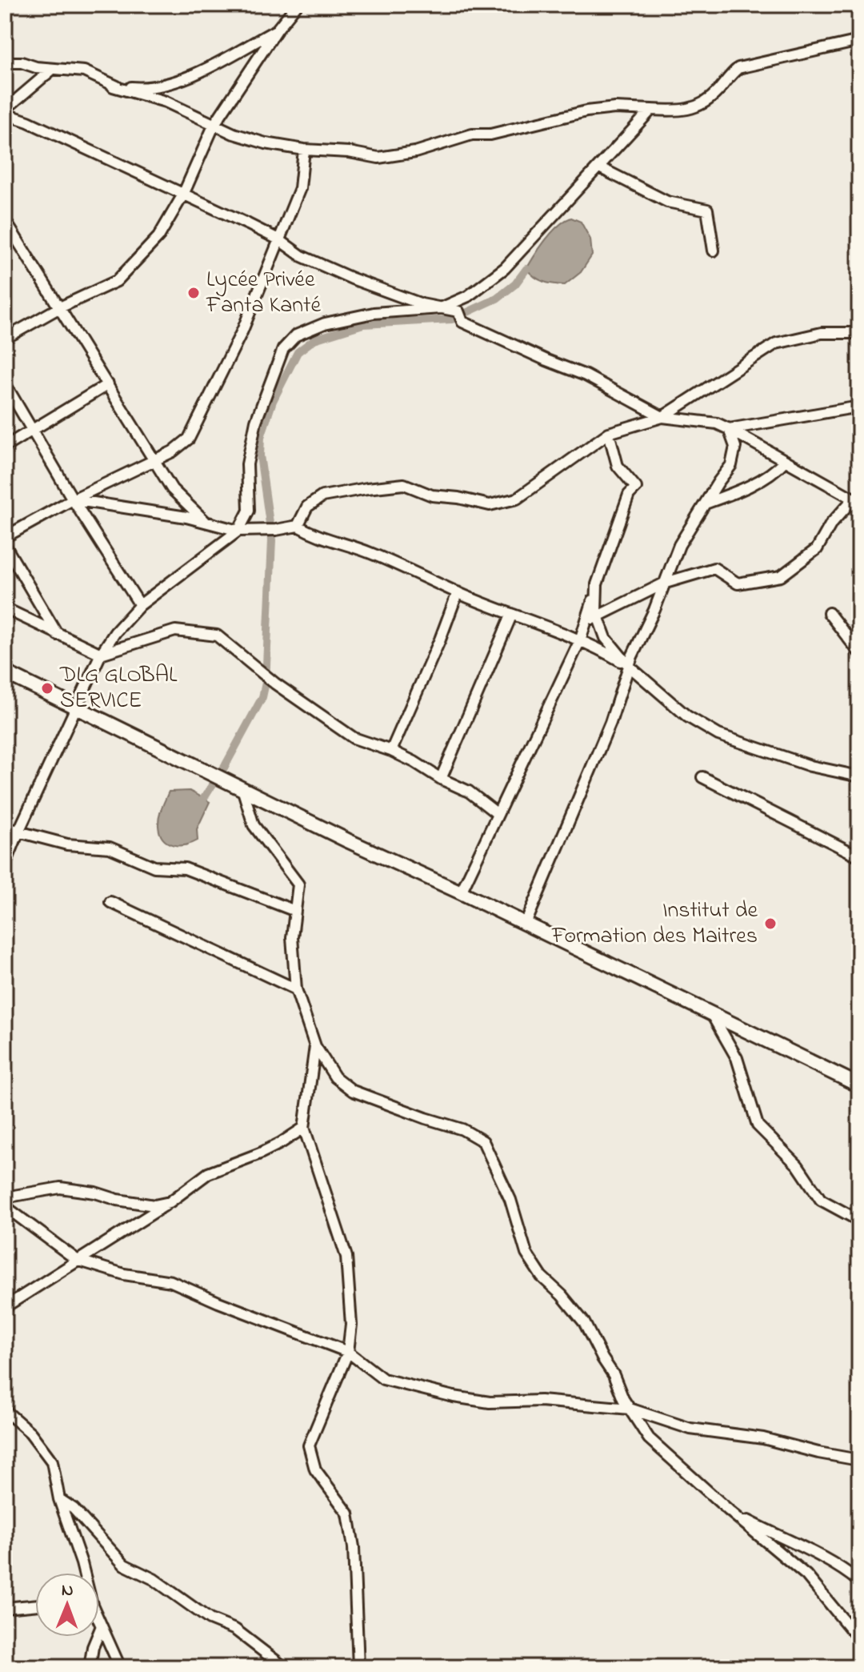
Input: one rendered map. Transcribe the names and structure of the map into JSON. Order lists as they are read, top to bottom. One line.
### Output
{"places":["Lycée Privée Fanta Kanté","DLG GLOBAL SERVICE","Institut de Formation des Maitres"],"north":"top"}
